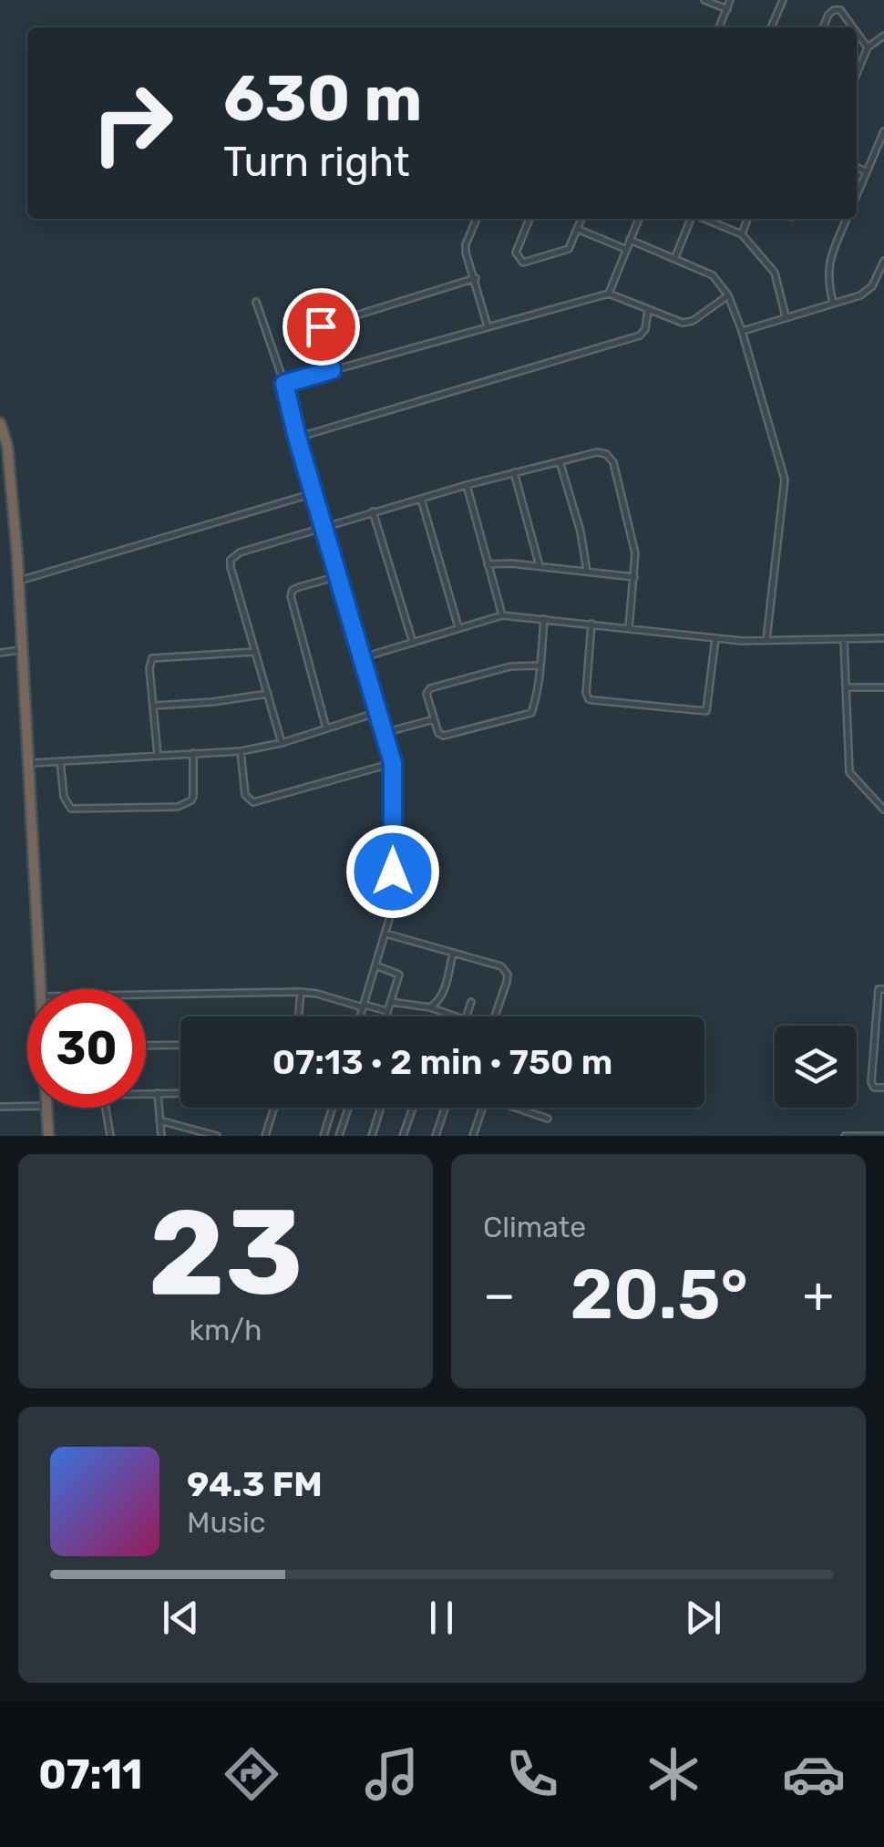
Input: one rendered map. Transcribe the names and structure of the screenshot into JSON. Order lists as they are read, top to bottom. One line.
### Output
{"page":{"turn":["630 m","Turn right"],"limit":"30","trip":"07:13 · 2 min · 750 m","tile":[["23","km/h"],"Climate"],"heat":["−","20.5°","+"],"song":["94.3 FM","Music"],"tabs":"07:11"}}
